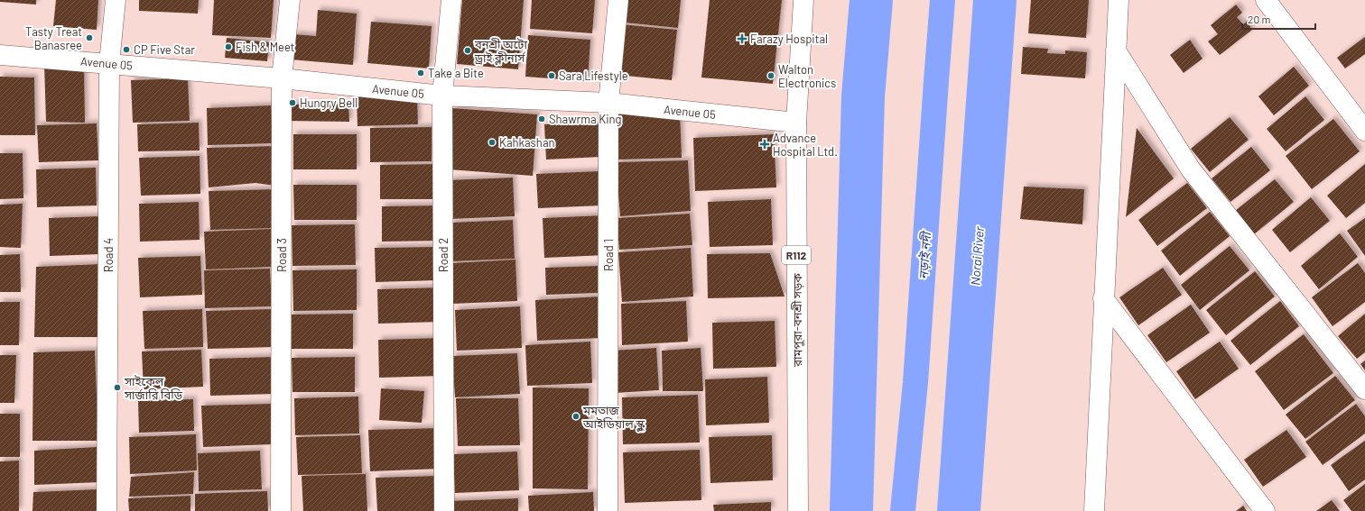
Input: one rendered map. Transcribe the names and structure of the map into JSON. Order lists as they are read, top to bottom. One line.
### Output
{"streets":{"street":["Avenue 05","Road 4","Road 3","Road 2","Road 1","R112","রামপুরা-বনশ্রী সড়ক"]},"crossings":[["Avenue 05","Road 4"],["Avenue 05","Road 3"],["Avenue 05","Road 2"],["Avenue 05","Road 1"],["Avenue 05","রামপুরা-বনশ্রী সড়ক"]],"water":["নড়াই নদী","Norai River"],"places":{"other":["Tasty Treat Banasree","Fish & Meet","CP Five Star","বনশ্রী অটো ড্রাই ক্লীনার্স","Take a Bite","Sara Lifestyle","Walton Electronics","Hungry Bell","Shawrma King","Kahkashan","সাইকেল সার্জারি বিডি","মমতাজ আইডিয়াল স্কুল"],"health":["Farazy Hospital","Advance Hospital Ltd."]},"scale_bar":"20 m"}
